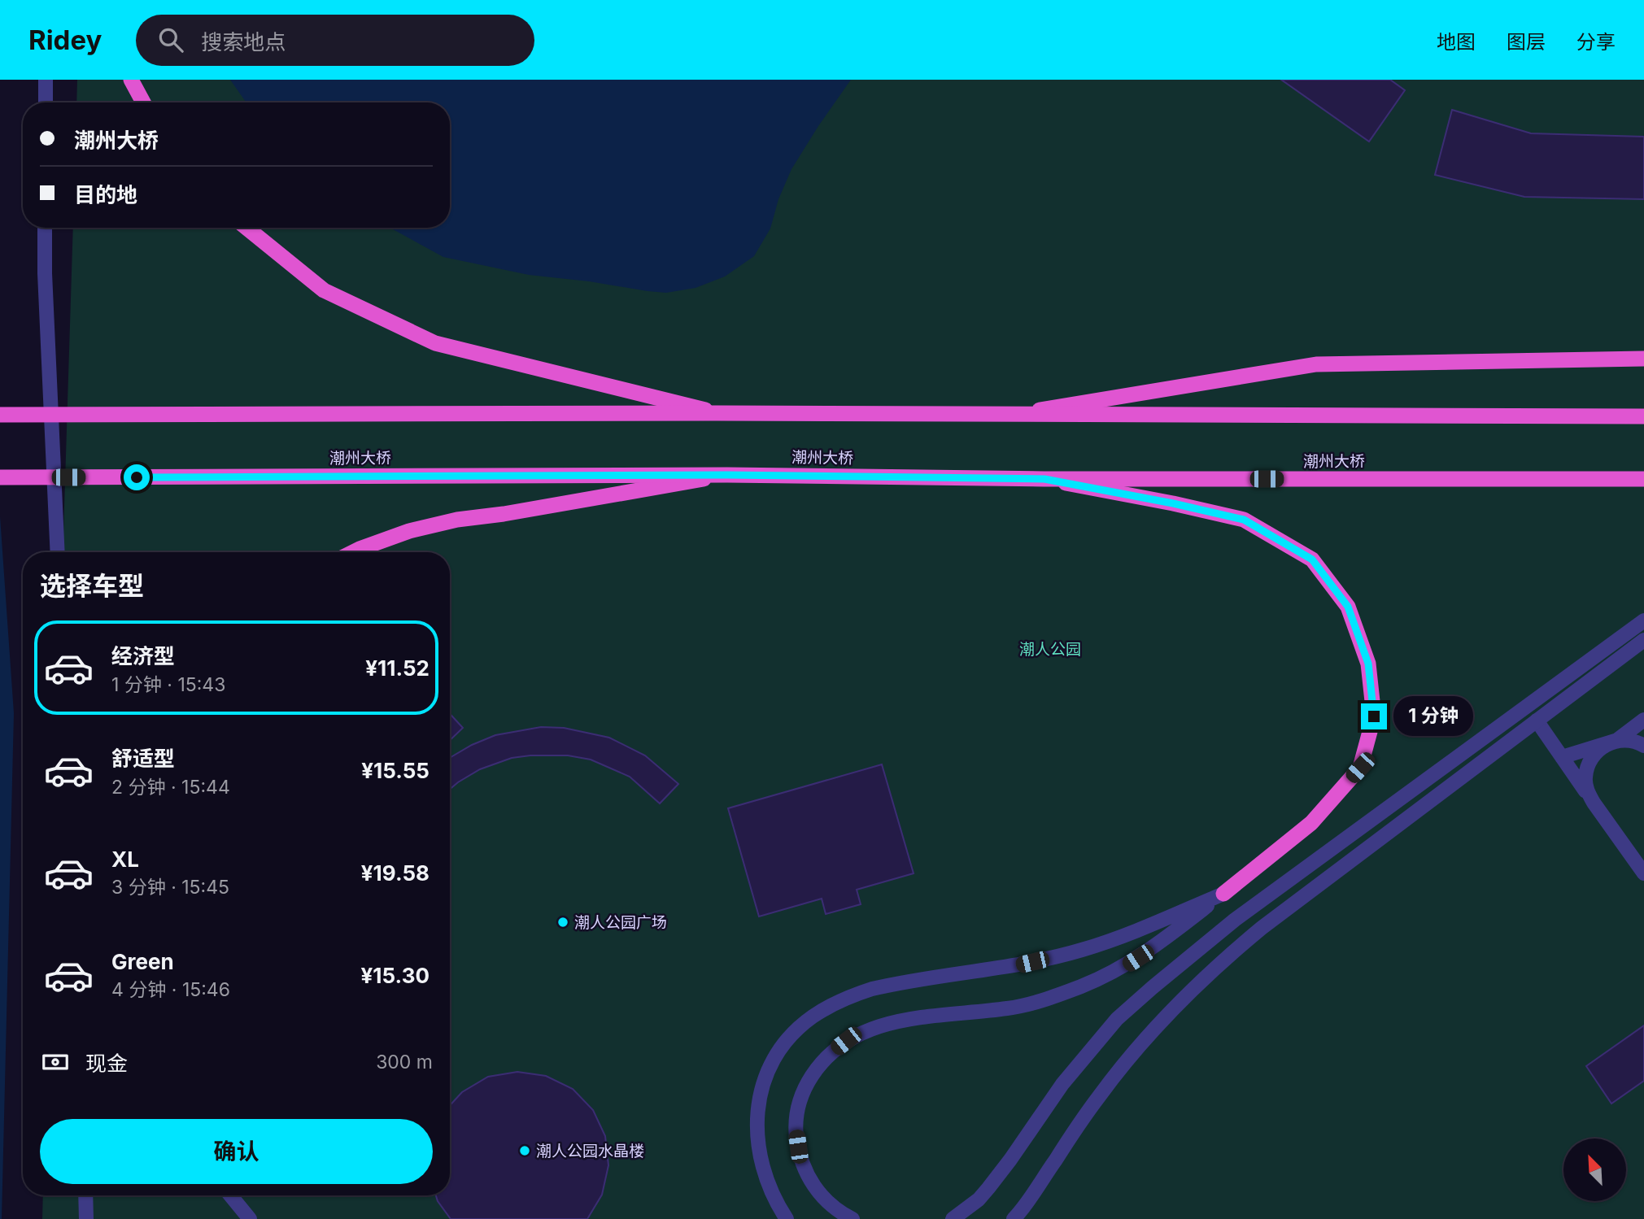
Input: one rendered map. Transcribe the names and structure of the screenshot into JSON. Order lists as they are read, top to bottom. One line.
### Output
{"streets":{"highway":["潮州大桥"]},"parks":["潮人公园"],"places":["潮人公园广场","潮人公园水晶楼"],"north":"top left","page":{"header":"Ridey","search":"搜索地点","nav":["地图","图层","分享"],"banner":["潮州大桥","目的地"],"heading":"选择车型","list":[{"name":"经济型","note":"1 分钟 · 15:43","value":"¥11.52"},{"name":"舒适型","note":"2 分钟 · 15:44","value":"¥15.55"},{"name":"XL","note":"3 分钟 · 15:45","value":"¥19.58"},{"name":"Green","note":"4 分钟 · 15:46","value":"¥15.30"}],"bubble":"1 分钟","pay":["现金","300 m"],"buttons":"确认"}}
